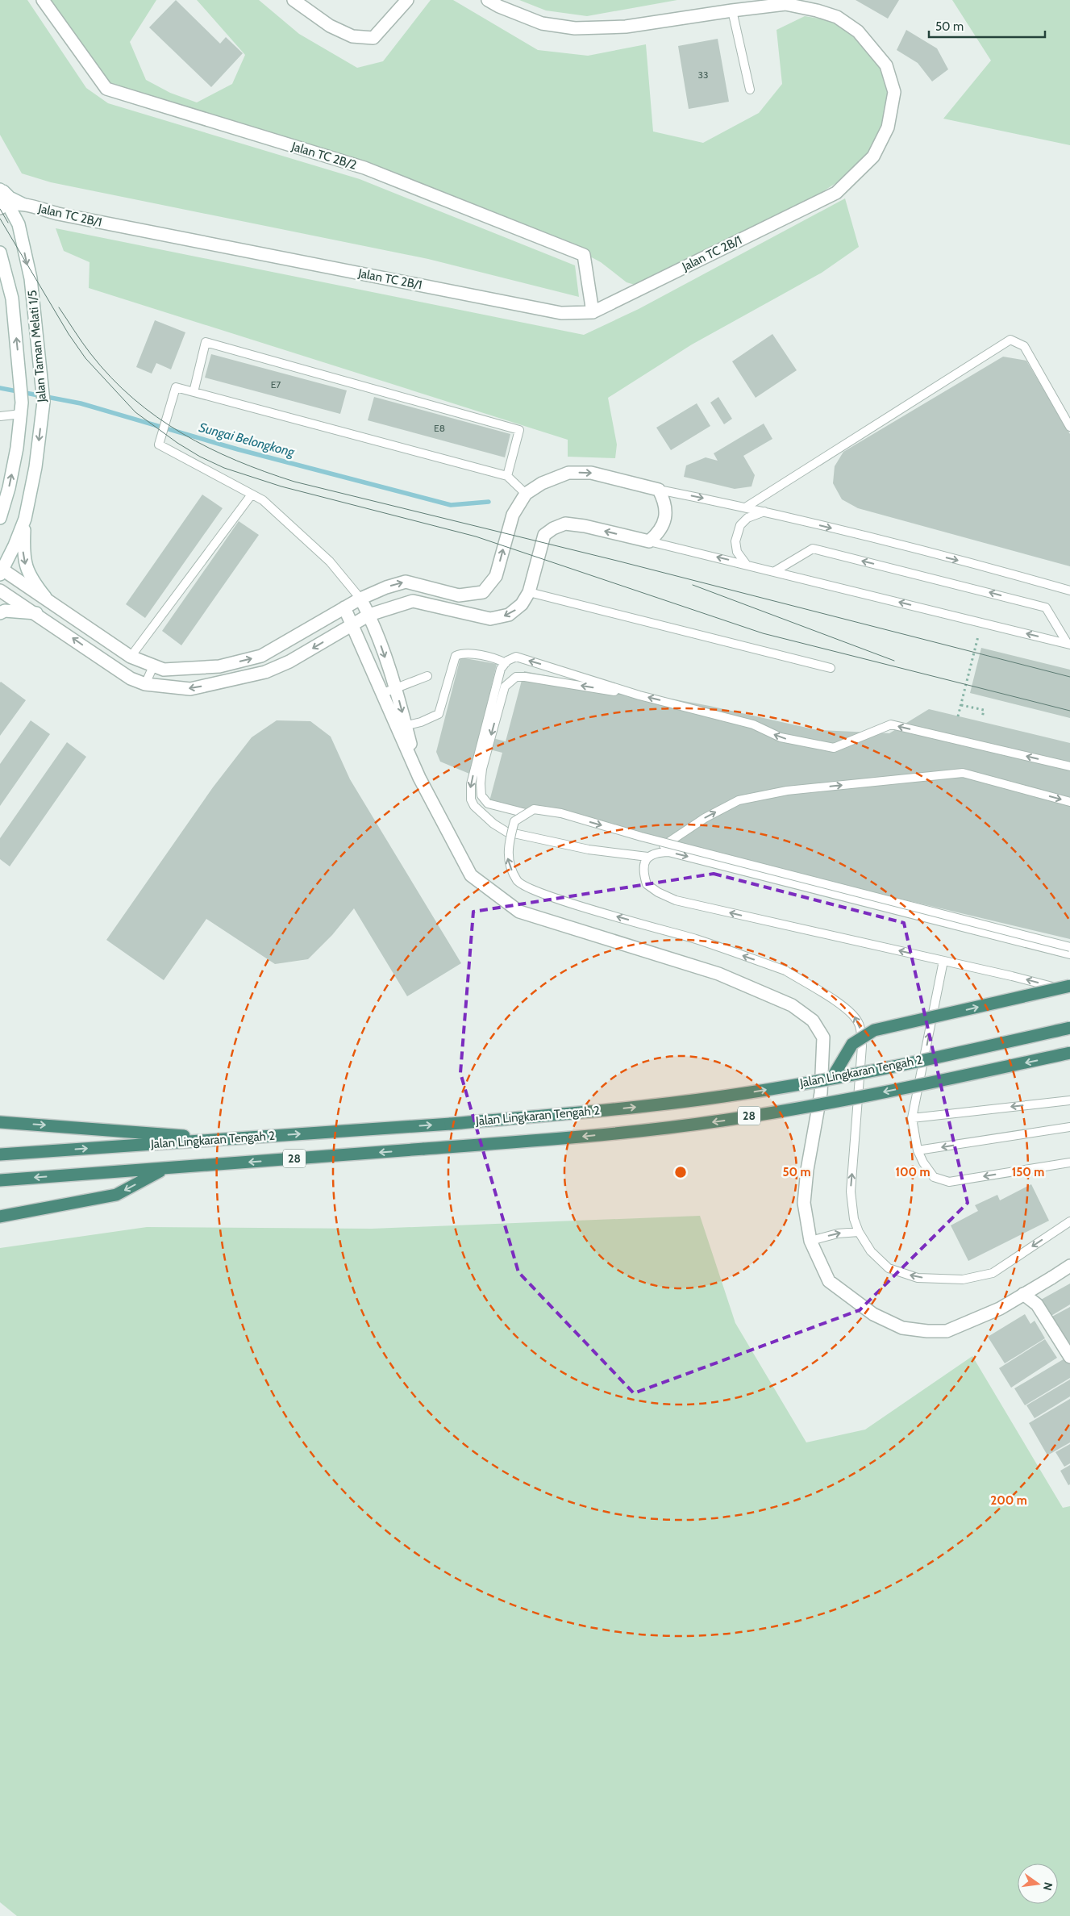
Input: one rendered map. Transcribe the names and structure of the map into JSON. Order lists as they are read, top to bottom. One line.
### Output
{"streets":{"highway":["Jalan Lingkaran Tengah 2","28"],"street":["Jalan TC 2B/2","Jalan TC 2B/1","Jalan Taman Melati 1/5"]},"crossings":[["Jalan TC 2B/2","Jalan TC 2B/1"]],"water":["Sungai Belongkong"],"house_numbers":["33","E7","E8"],"scale_bar":"50 m","north":"right","rings":["50 m","100 m","150 m","200 m"]}
